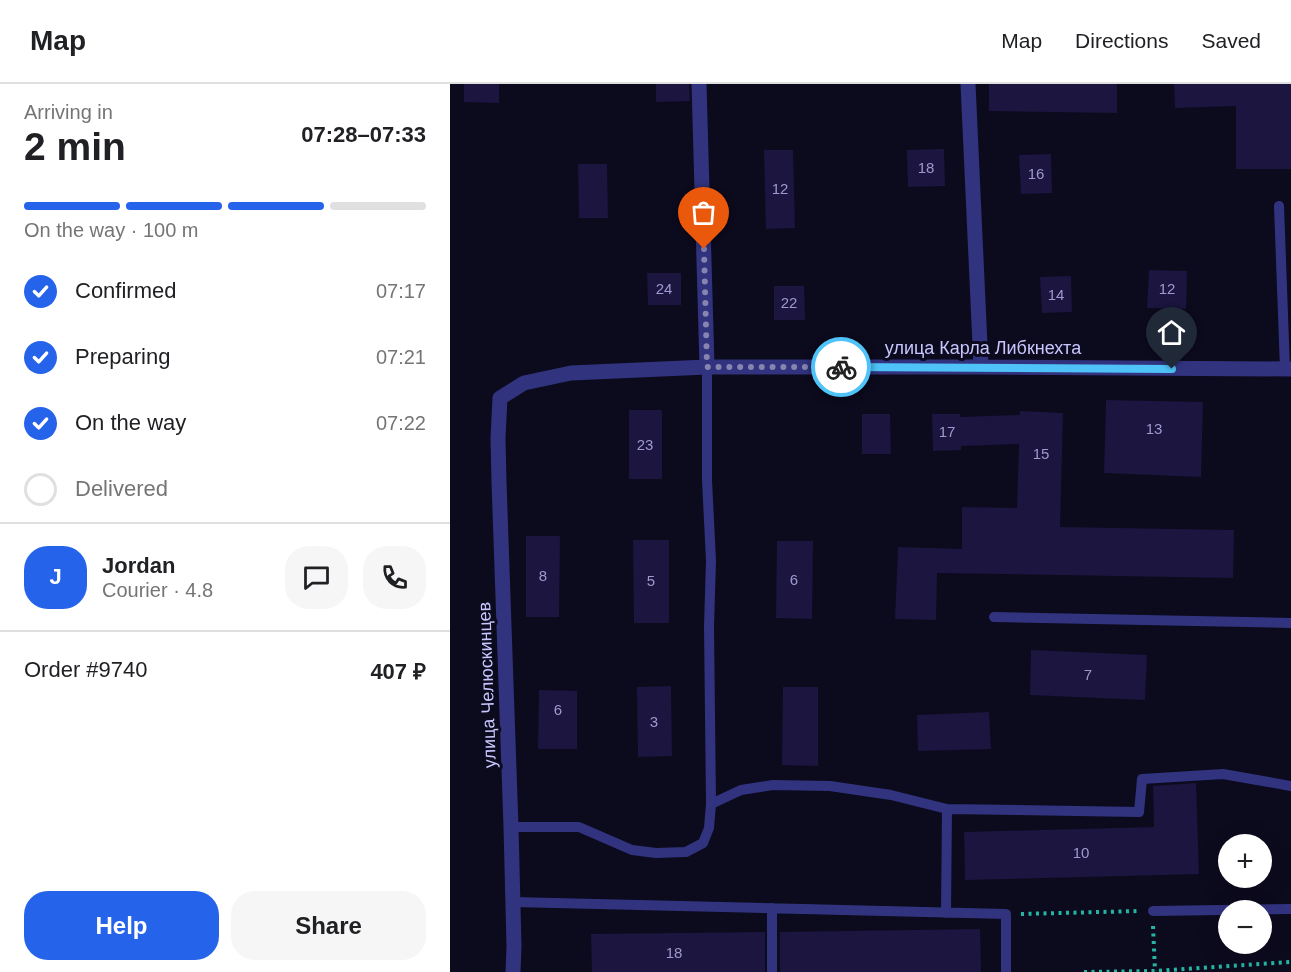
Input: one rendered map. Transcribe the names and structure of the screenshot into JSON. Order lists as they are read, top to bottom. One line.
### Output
{"streets":{"street":["улица Карла Либкнехта","улица Челюскинцев"]},"crossings":[["улица Карла Либкнехта","улица Челюскинцев"]],"house_numbers":["18","16","12","24","12","14","22","13","17","23","15","8","6","5","7","6","3","10","18"],"page":{"header":"Map","nav":["Map","Directions","Saved"],"heading":["2 min","Arriving in","07:28–07:33"],"panel":["Jordan","Courier · 4.8","Order #9740","407 ₽"],"bar":"On the way · 100 m","list":[["Confirmed","07:17"],["Preparing","07:21"],["On the way","07:22"],"Delivered"],"round":"J","map_buttons":["+","−"],"buttons":["Help","Share"]}}
